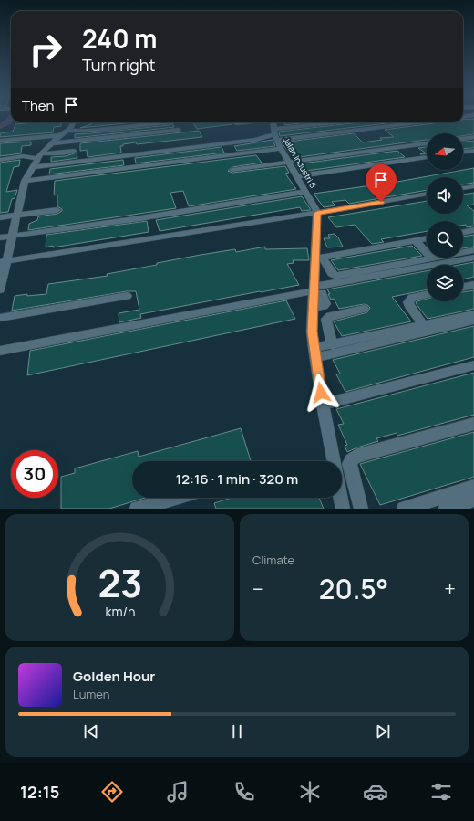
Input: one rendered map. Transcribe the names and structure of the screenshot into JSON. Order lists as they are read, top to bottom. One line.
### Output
{"streets":{"street":["Jalan Industri 6"]},"north":"left","page":{"turn":["240 m","Turn right"],"then":"Then","limit":"30","trip":"12:16 · 1 min · 320 m","tile":"Climate","heat":["−","20.5°","+"],"song":["Golden Hour","Lumen"],"tabs":"12:15","gauge":["23","km/h"]}}
